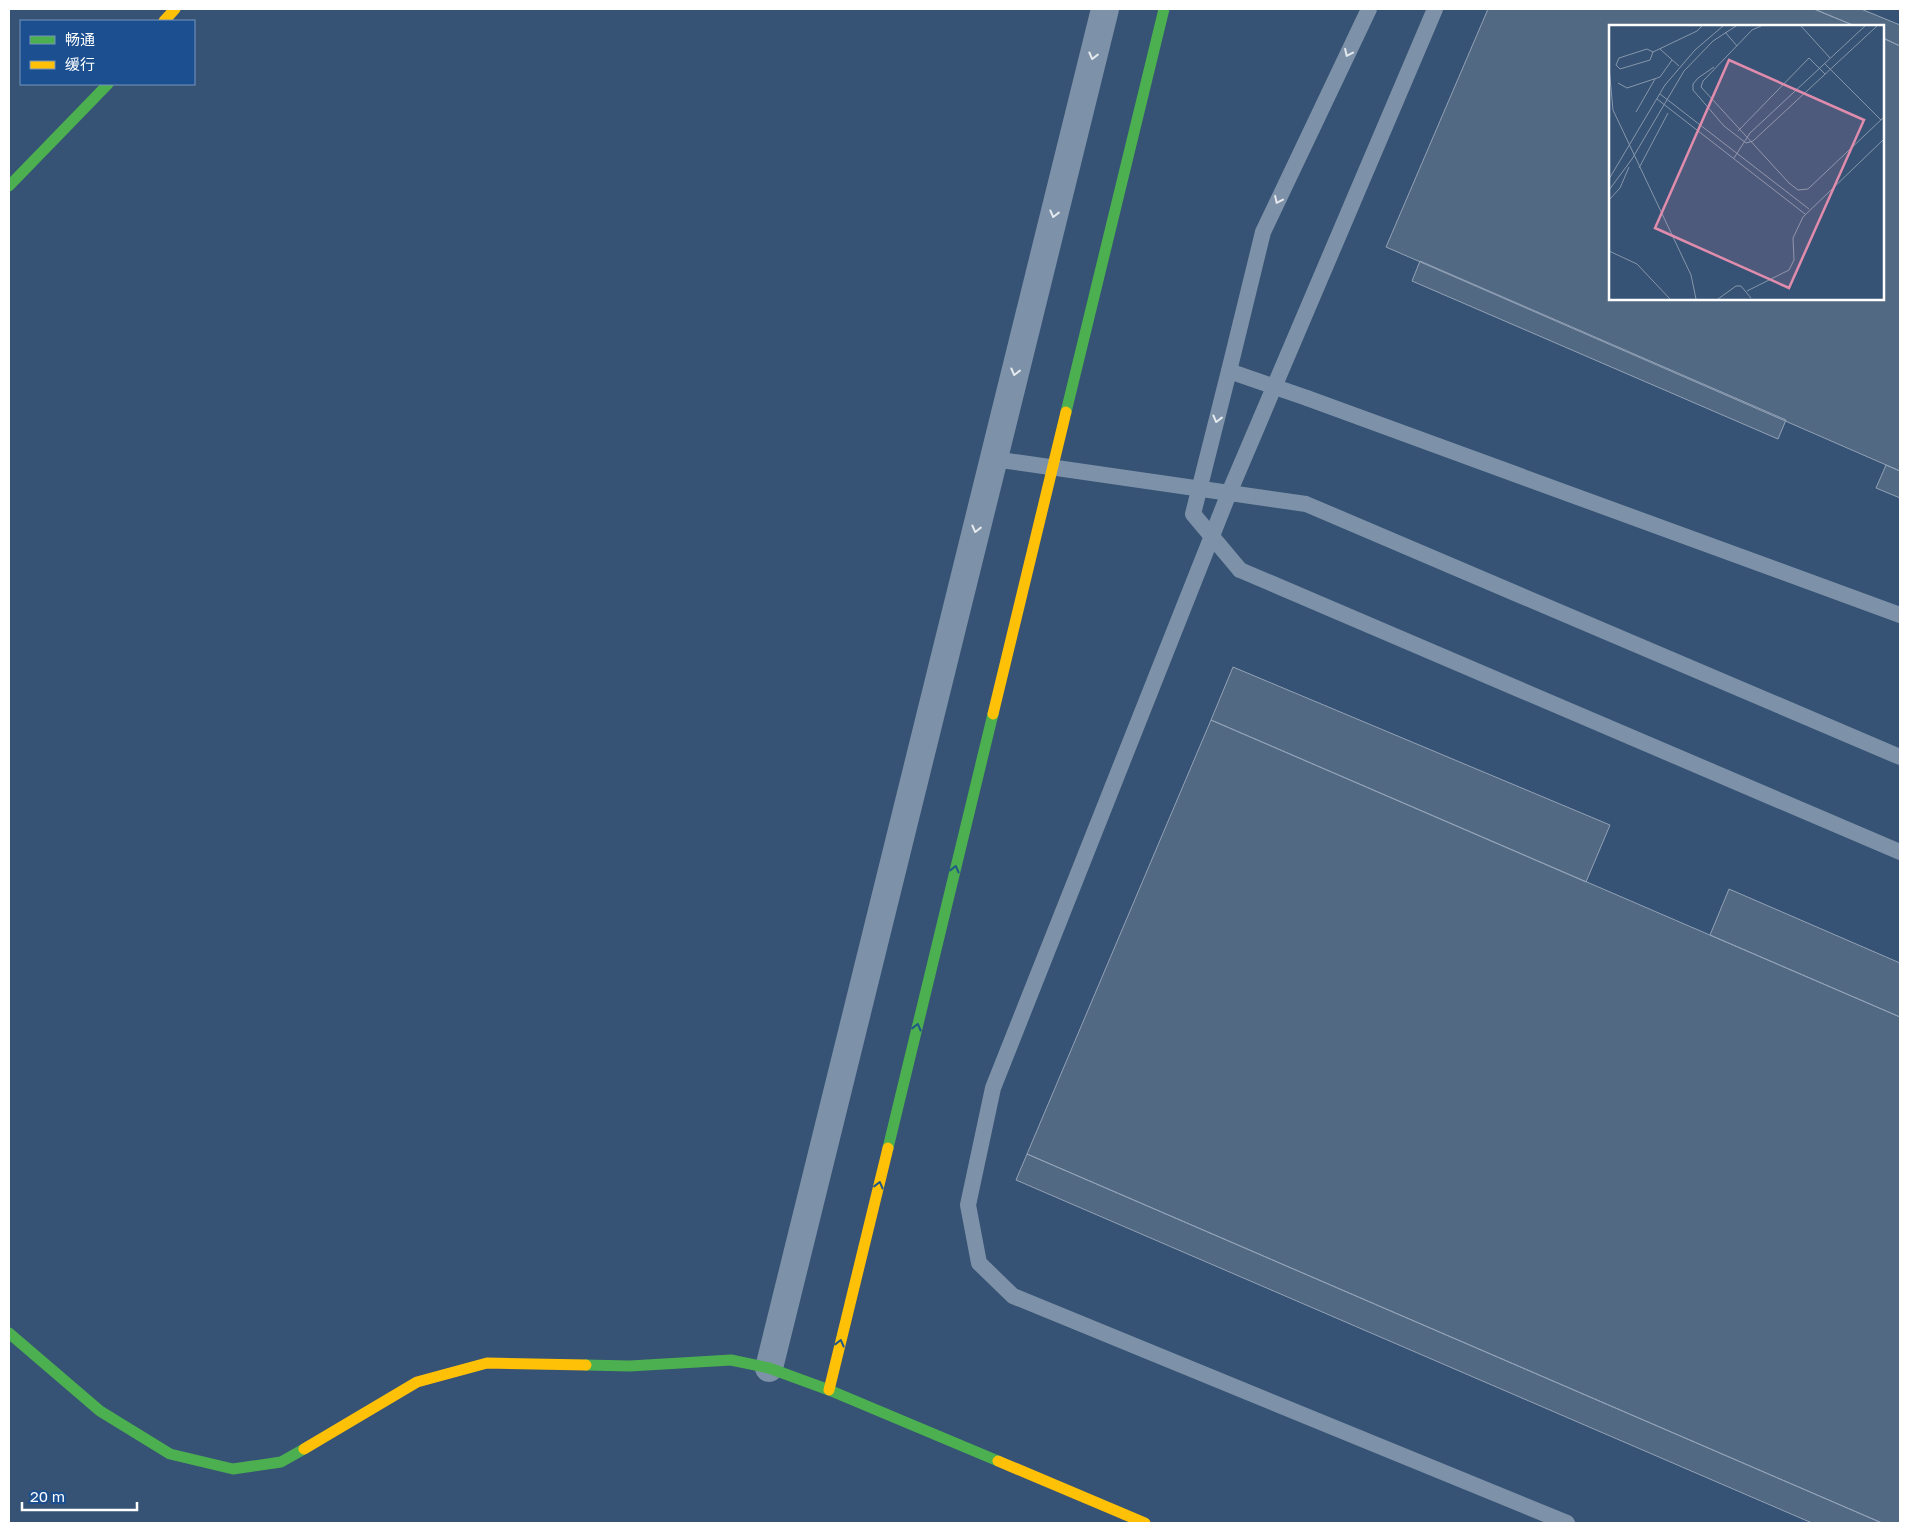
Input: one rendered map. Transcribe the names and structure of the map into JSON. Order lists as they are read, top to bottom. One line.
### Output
{"legend":["畅通","缓行"],"scale_bar":"20 m"}
